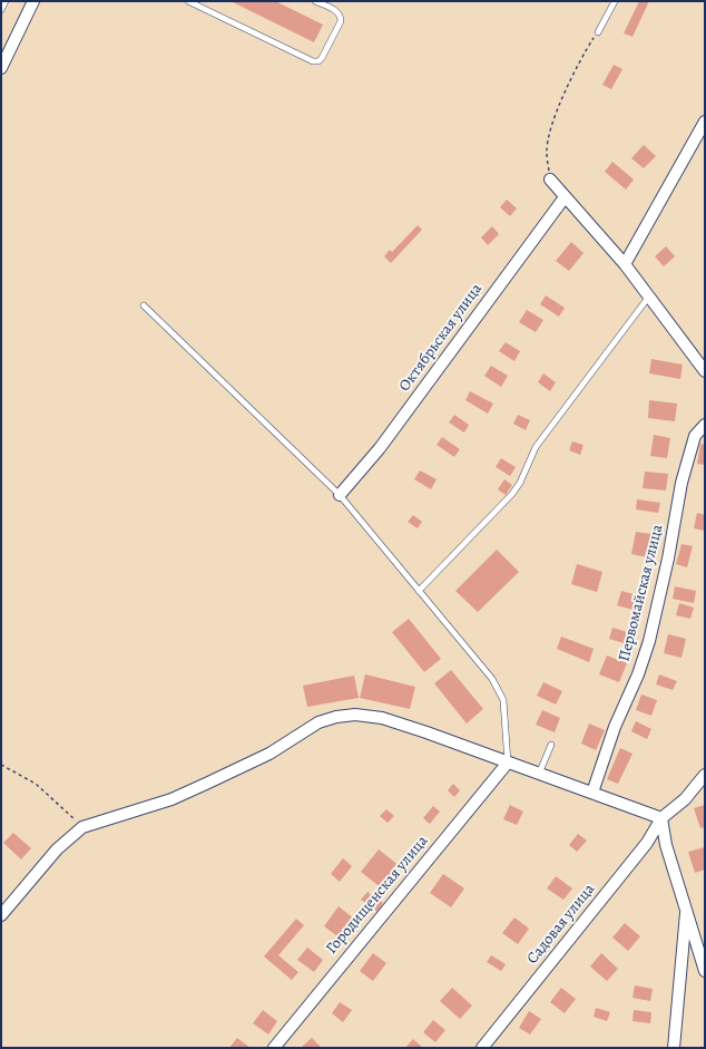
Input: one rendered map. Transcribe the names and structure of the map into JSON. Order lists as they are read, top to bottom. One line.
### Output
{"streets":{"street":["Октябрьская улица","Первомайская улица","Городищенская улица","Садовая улица"]}}
